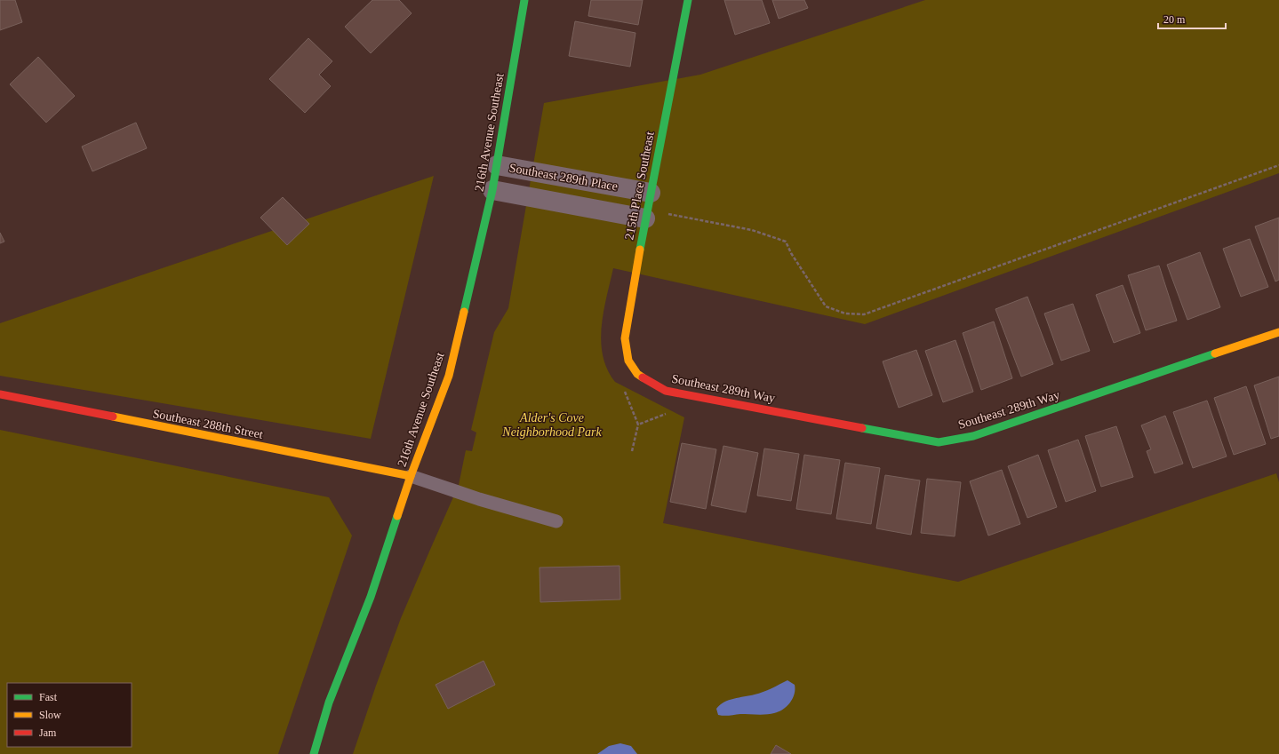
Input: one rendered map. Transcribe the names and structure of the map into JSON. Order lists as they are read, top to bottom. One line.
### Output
{"streets":{"street":["216th Avenue Southeast","Southeast 289th Place","215th Place Southeast","Southeast 289th Way","Southeast 288th Street"]},"crossings":[["216th Avenue Southeast","Southeast 289th Place"],["216th Avenue Southeast","Southeast 288th Street"],["Southeast 289th Place","215th Place Southeast"],["215th Place Southeast","Southeast 289th Way"]],"parks":["Alder's Cove Neighborhood Park"],"legend":["Fast","Slow","Jam"],"scale_bar":"20 m"}
